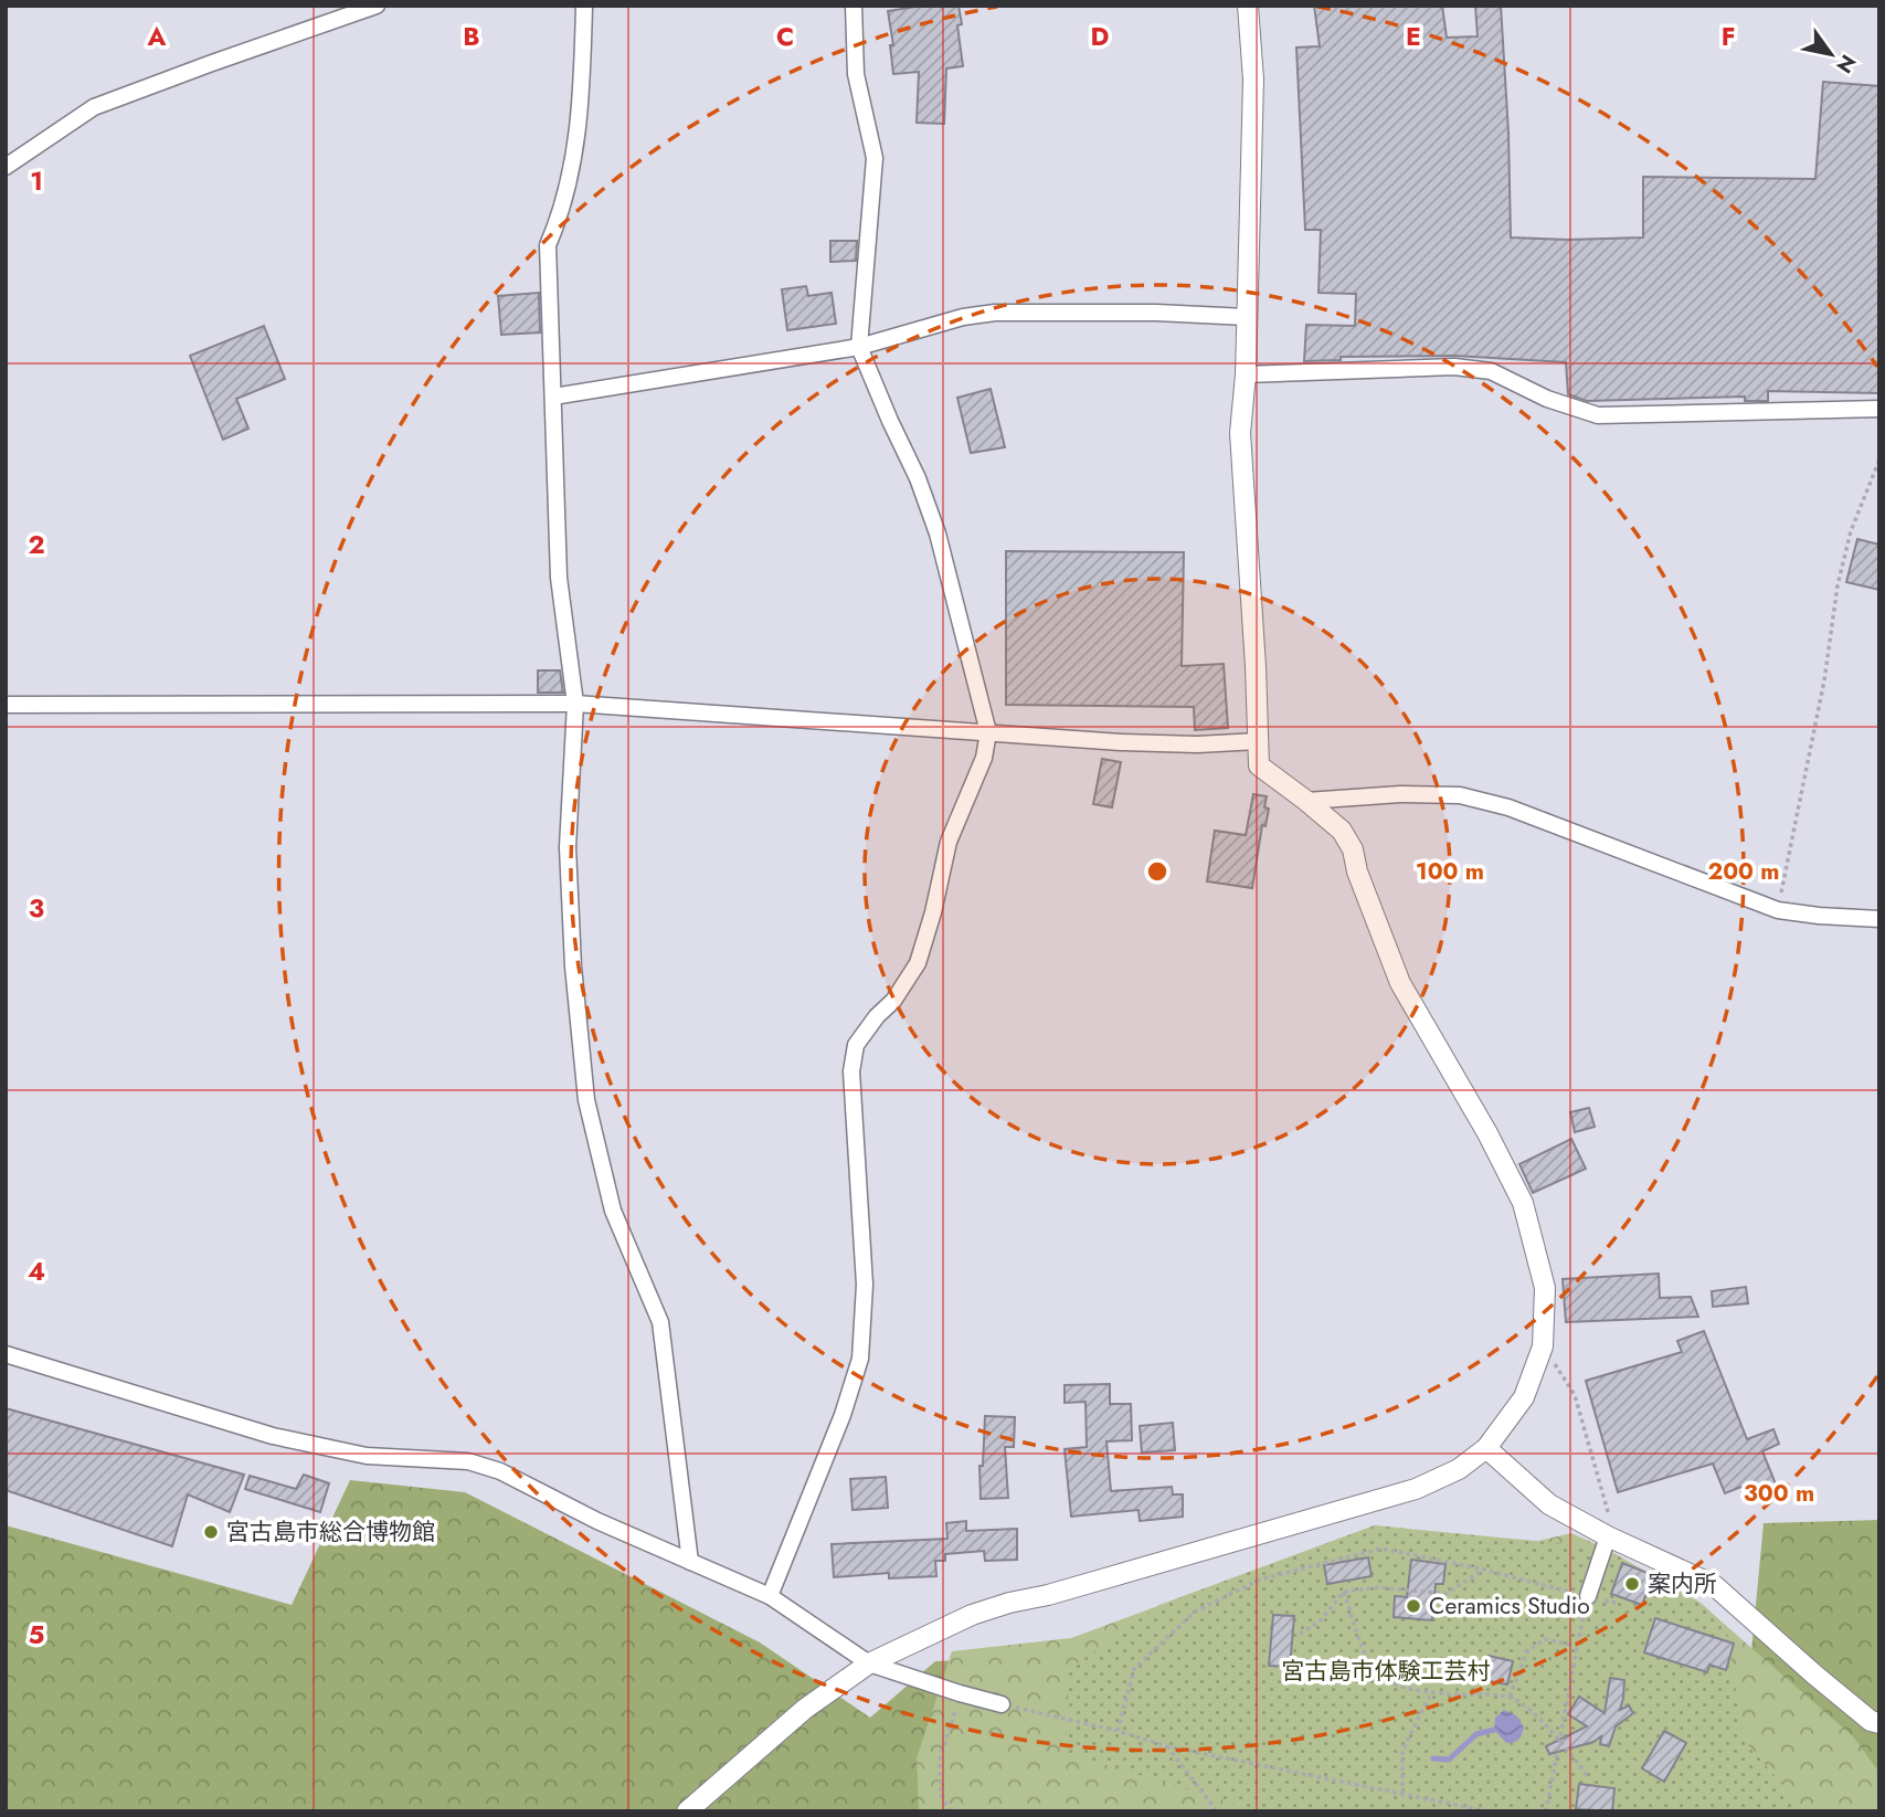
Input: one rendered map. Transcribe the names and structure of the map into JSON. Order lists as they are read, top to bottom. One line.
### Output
{"parks":["宮古島市体験工芸村"],"places":["宮古島市総合博物館","案内所","Ceramics Studio"],"north":"bottom right","grid":{"columns":["A","B","C","D","E","F"],"rows":["1","2","3","4","5"]},"rings":["100 m","200 m","300 m"]}
